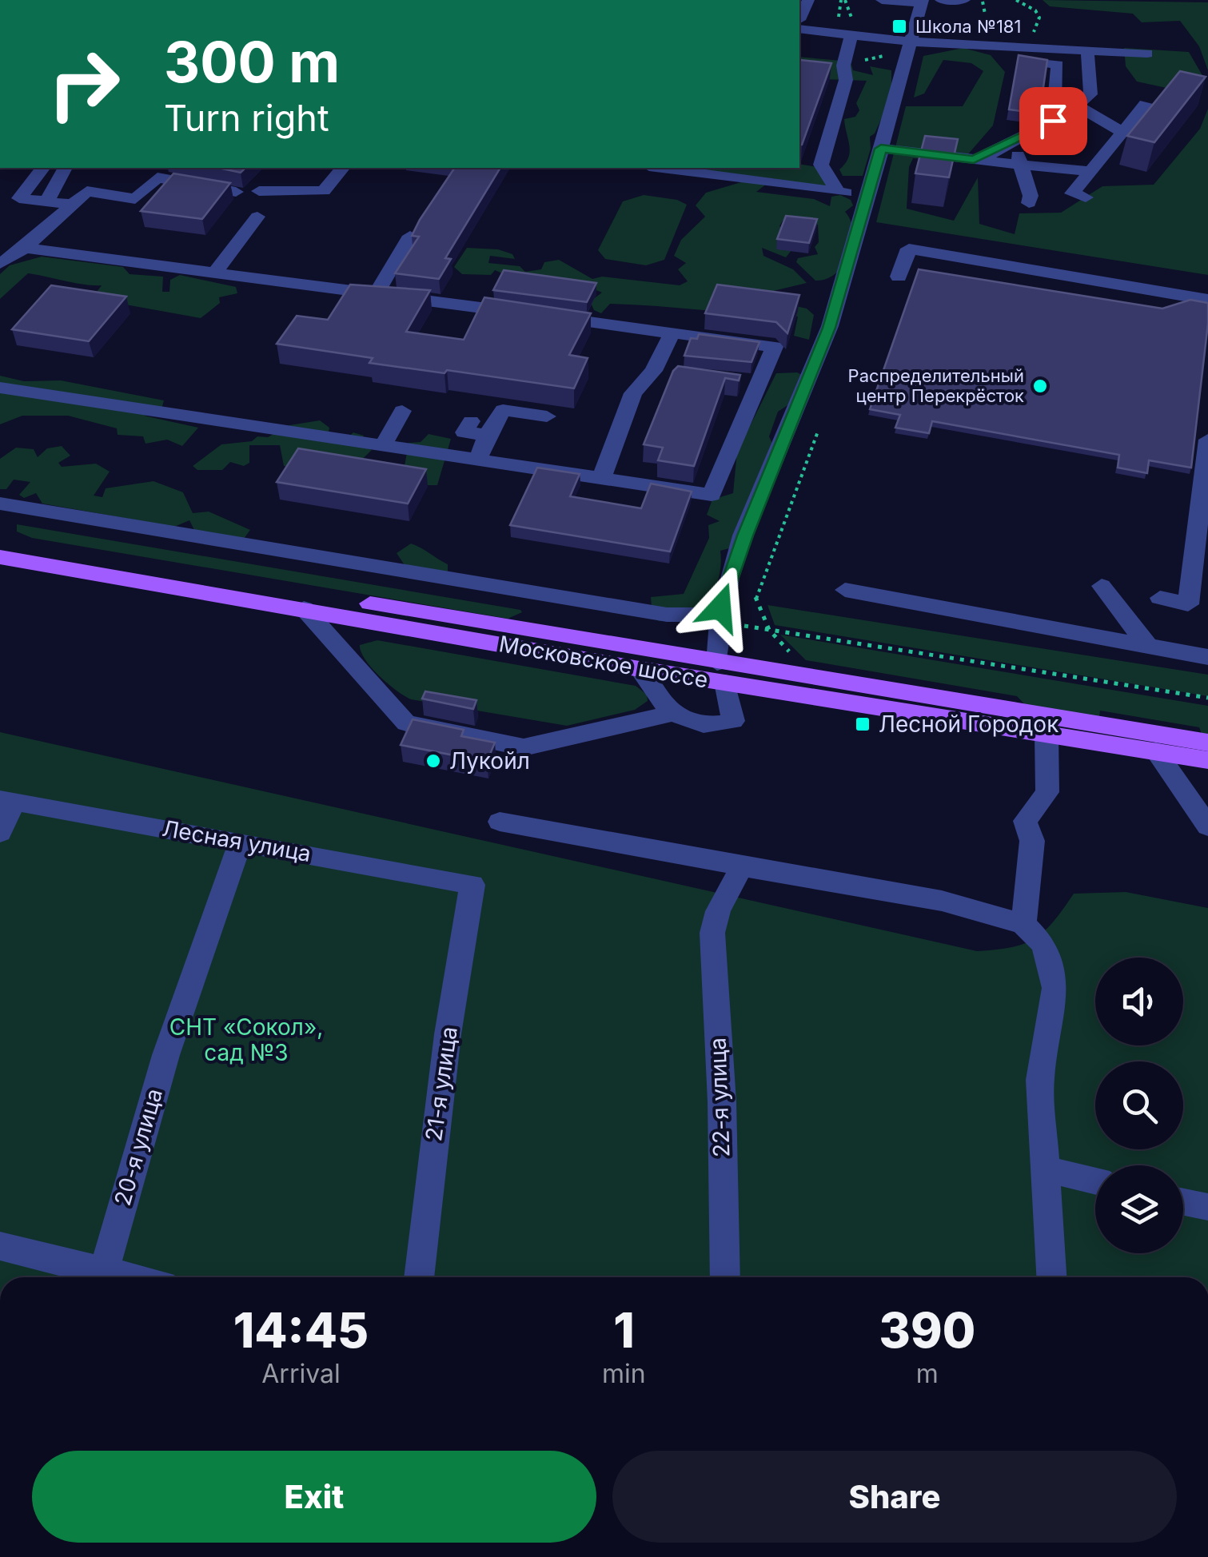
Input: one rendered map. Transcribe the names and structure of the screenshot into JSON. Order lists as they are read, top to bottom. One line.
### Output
{"streets":{"main road":["Московское шоссе"],"street":["Лесная улица","21-я улица","22-я улица","20-я улица"]},"crossings":[["Лесная улица","21-я улица"],["Лесная улица","20-я улица"]],"parks":["СНТ «Сокол», сад №3"],"places":{"transit":["Школа №181","Лесной Городок"],"other":["Распределительный центр Перекрёсток","Лукойл"]},"page":{"turn":["300 m","Turn right"],"eta":["14:45","Arrival","1","min","390","m"],"buttons":["Exit","Share"]}}
